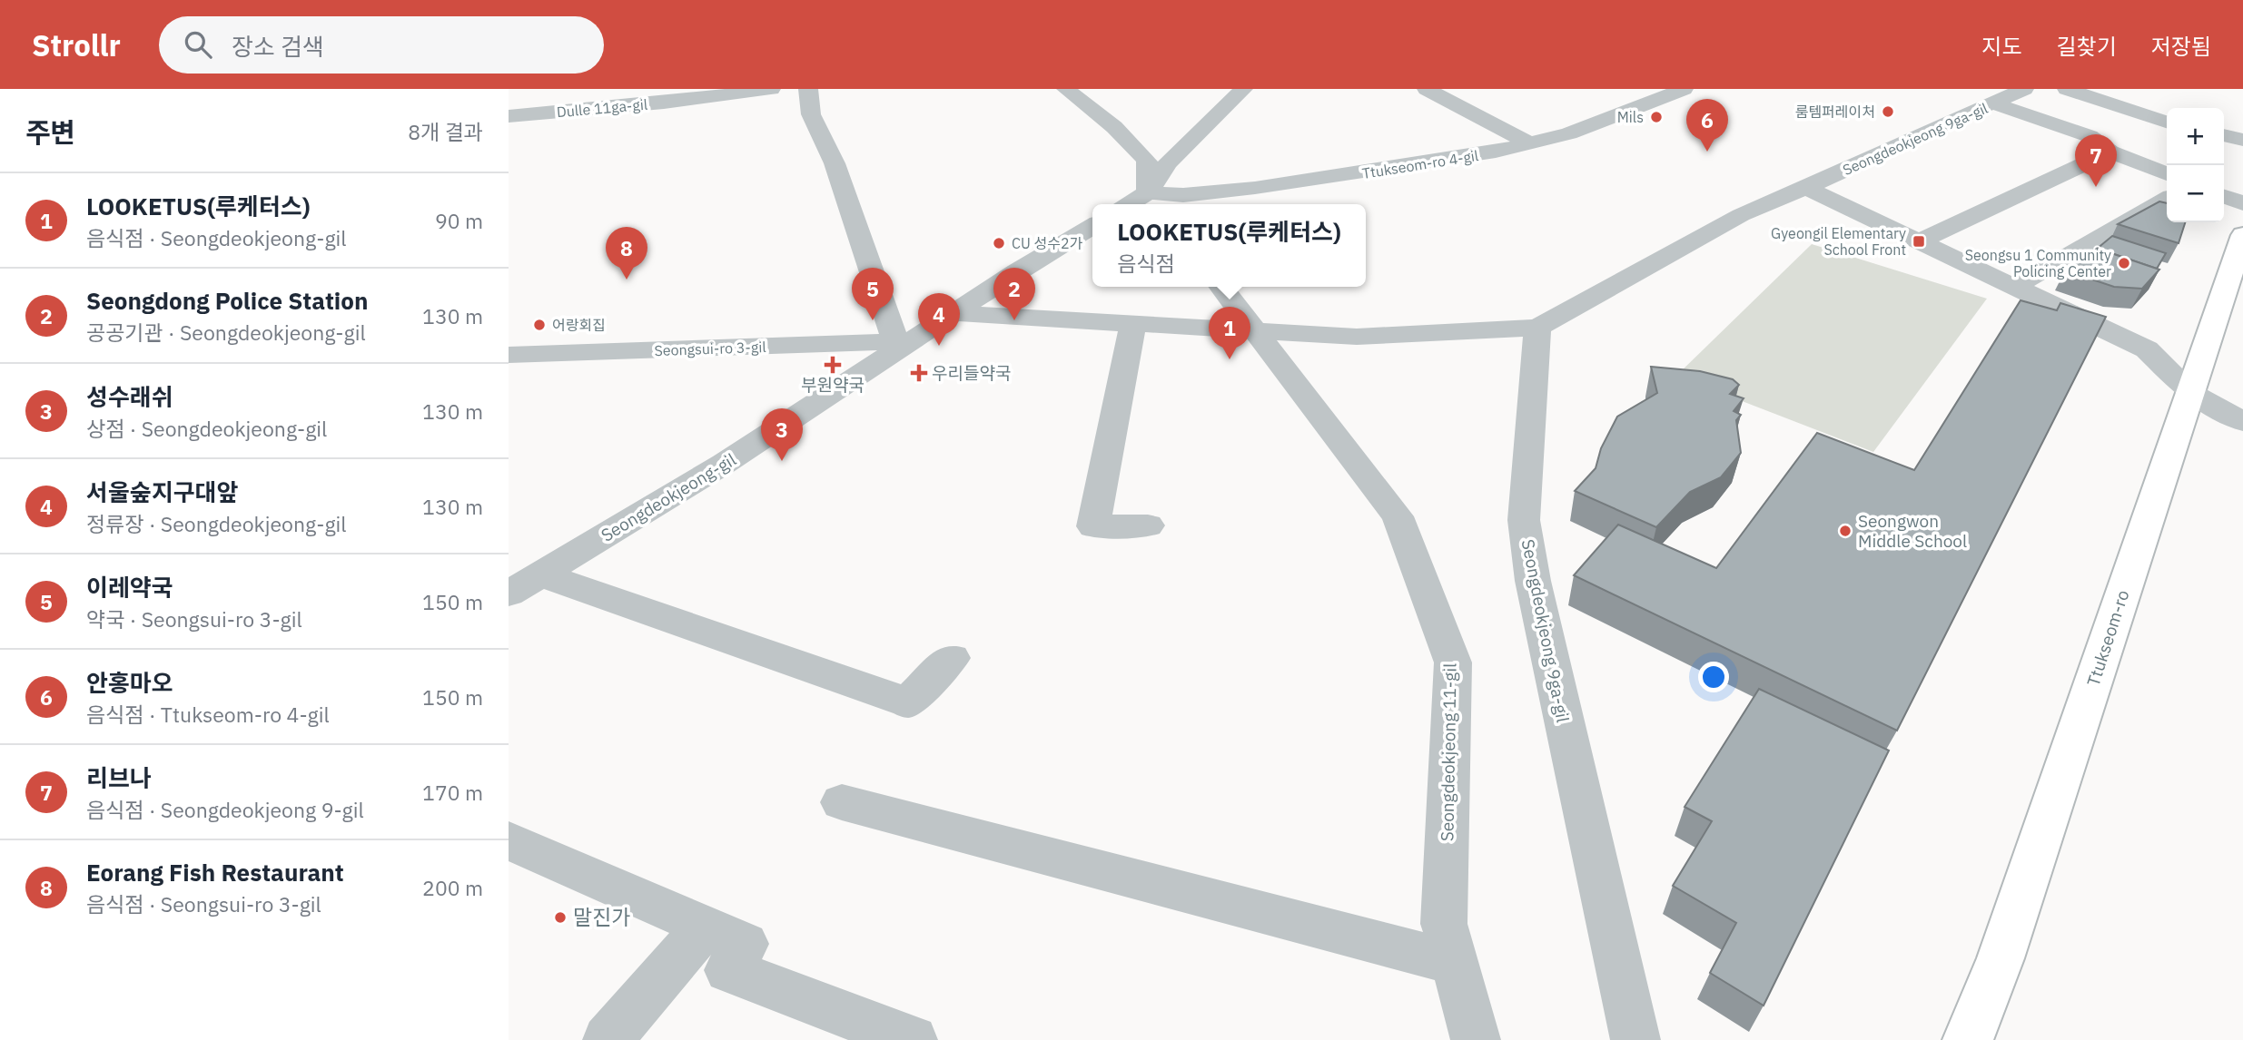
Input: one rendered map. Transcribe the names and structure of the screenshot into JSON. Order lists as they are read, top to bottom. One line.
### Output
{"streets":{"main road":["Ttukseom-ro"],"street":["Dulle 11ga-gil","Seongdeokjeong 9ga-gil","Ttukseom-ro 4-gil","Seongsui-ro 3-gil","Seongdeokjeong-gil","Seongdeokjeong 11-gil"]},"crossings":[["Seongdeokjeong 9ga-gil","Ttukseom-ro"],["Seongsui-ro 3-gil","Seongdeokjeong-gil"]],"places":{"other":["룸템퍼레이처","Mils","CU 성수2가","Seongsu 1 Community Policing Center","어랑회집","Seongwon Middle School","말진가"],"transit":["Gyeongil Elementary School Front"],"health":["부원약국","우리들약국"]},"page":{"header":"Strollr","search":"장소 검색","nav":["지도","길찾기","저장됨"],"heading":["주변","8개 결과"],"pins":["6","7","8","2","5","4","1","3"],"map_buttons":["+","−"],"list":[{"mark":"1","name":"LOOKETUS(루케터스)","note":"음식점 · Seongdeokjeong-gil","value":"90 m"},{"mark":"2","name":"Seongdong Police Station","note":"공공기관 · Seongdeokjeong-gil","value":"130 m"},{"mark":"3","name":"성수래쉬","note":"상점 · Seongdeokjeong-gil","value":"130 m"},{"mark":"4","name":"서울숲지구대앞","note":"정류장 · Seongdeokjeong-gil","value":"130 m"},{"mark":"5","name":"이레약국","note":"약국 · Seongsui-ro 3-gil","value":"150 m"},{"mark":"6","name":"안홍마오","note":"음식점 · Ttukseom-ro 4-gil","value":"150 m"},{"mark":"7","name":"리브나","note":"음식점 · Seongdeokjeong 9-gil","value":"170 m"},{"mark":"8","name":"Eorang Fish Restaurant","note":"음식점 · Seongsui-ro 3-gil","value":"200 m"}],"popup":["LOOKETUS(루케터스)","음식점"]}}
